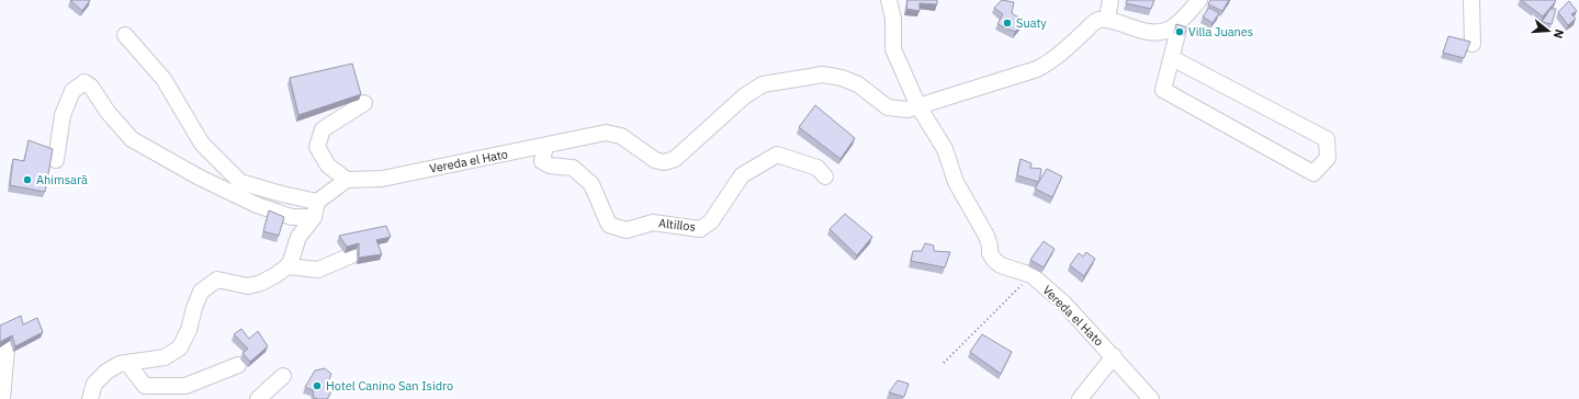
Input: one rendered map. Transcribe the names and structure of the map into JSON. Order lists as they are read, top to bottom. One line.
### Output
{"streets":{"street":["Vereda el Hato","Altillos"]},"crossings":[["Vereda el Hato","Altillos"]],"places":["Suaty","Villa Juanes","Ahimsarã","Hotel Canino San Isidro"],"north":"right"}
